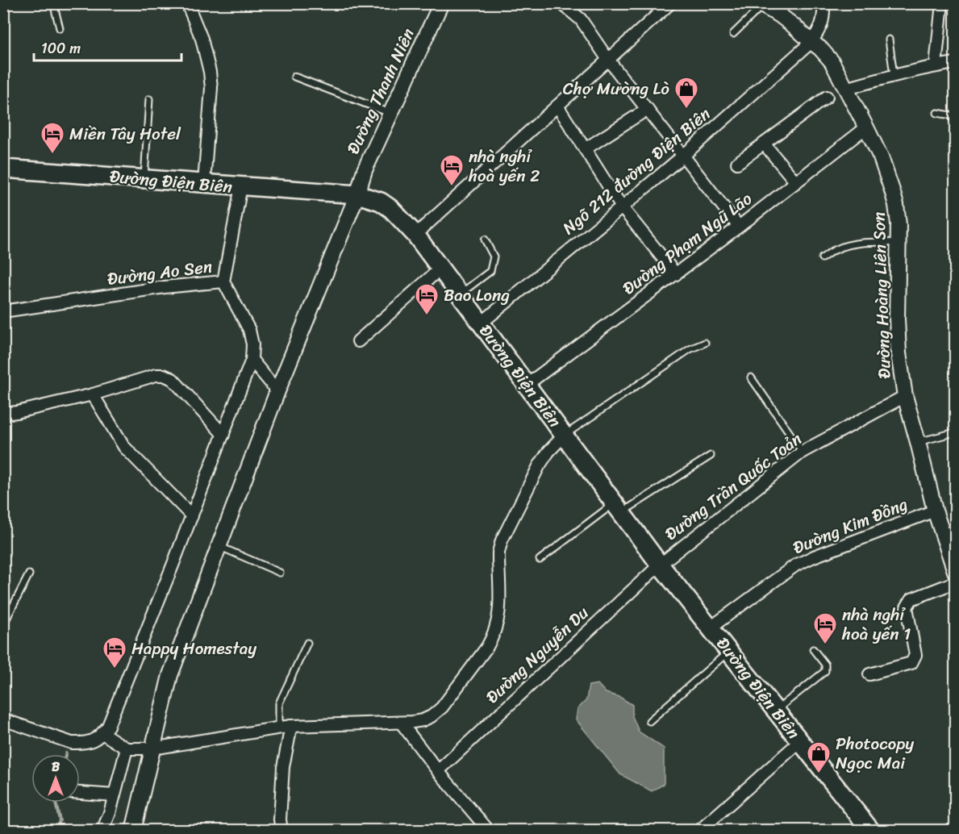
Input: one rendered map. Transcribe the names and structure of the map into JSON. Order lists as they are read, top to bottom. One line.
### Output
{"streets":{"main road":["Đường Thanh Niên","Đường Điện Biên","Đường Hoàng Liên Sơn"],"street":["Ngõ 212 đường Điện Biên","Đường Phạm Ngũ Lão","Đường Ao Sen","Đường Trần Quốc Toản","Đường Kim Đồng","Đường Nguyễn Du"]},"crossings":[["Đường Thanh Niên","Đường Điện Biên"],["Ngõ 212 đường Điện Biên","Đường Điện Biên"],["Ngõ 212 đường Điện Biên","Đường Hoàng Liên Sơn"],["Đường Điện Biên","Đường Phạm Ngũ Lão"],["Đường Điện Biên","Đường Ao Sen"],["Đường Điện Biên","Đường Trần Quốc Toản"],["Đường Điện Biên","Đường Kim Đồng"],["Đường Điện Biên","Đường Nguyễn Du"],["Đường Phạm Ngũ Lão","Đường Hoàng Liên Sơn"],["Đường Hoàng Liên Sơn","Đường Trần Quốc Toản"],["Đường Hoàng Liên Sơn","Đường Kim Đồng"],["Đường Trần Quốc Toản","Đường Nguyễn Du"]],"places":{"shop":["Chợ Mường Lò","Photocopy Ngọc Mai"],"hotel":["Miền Tây Hotel","nhà nghỉ hoà yến 2","Bao Long","nhà nghỉ hoà yến 1","Happy Homestay"]},"scale_bar":"100 m","north":"top"}
